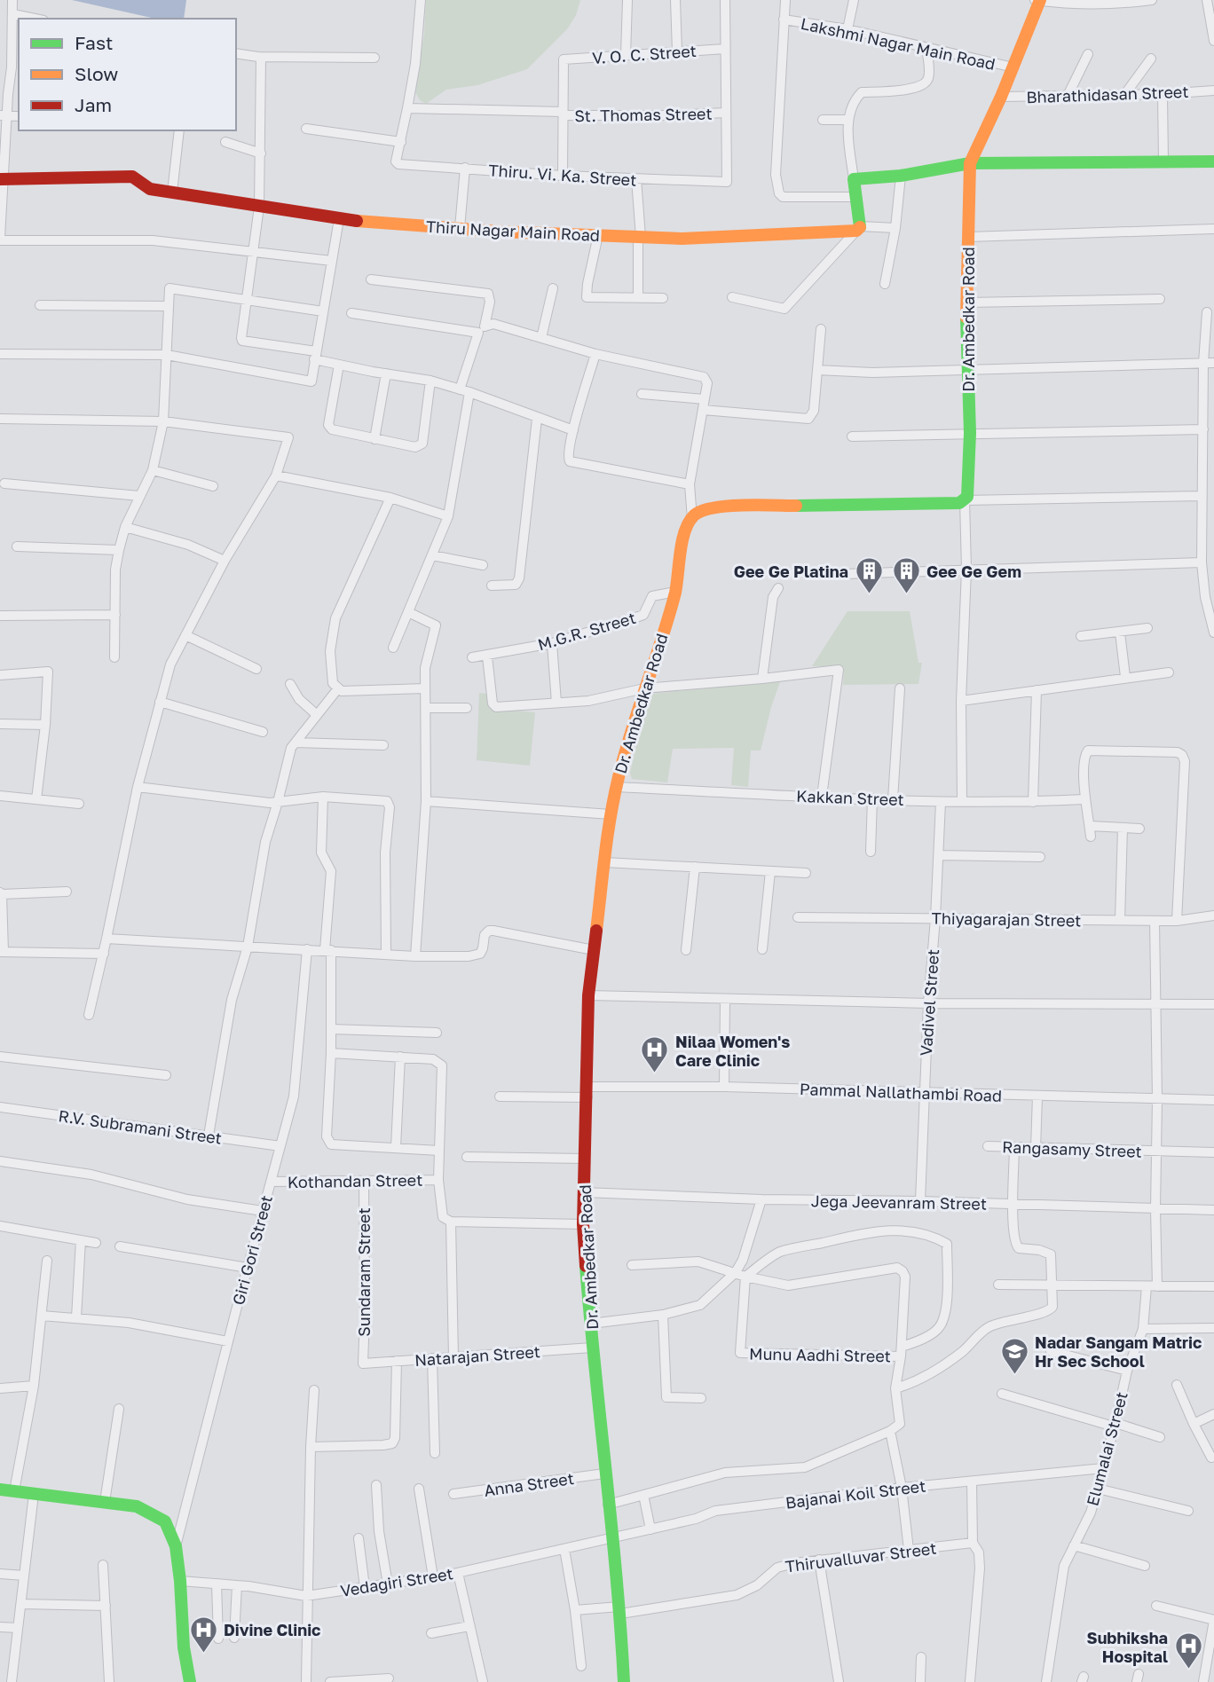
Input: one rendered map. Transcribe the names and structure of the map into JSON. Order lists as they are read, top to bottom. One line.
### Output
{"streets":{"street":["Lakshmi Nagar Main Road","V. O. C. Street","Bharathidasan Street","St. Thomas Street","Thiru. Vi. Ka. Street","Thiru Nagar Main Road","Dr. Ambedkar Road","M.G.R. Street","Kakkan Street","Thiyagarajan Street","Vadivel Street","Pammal Nallathambi Road","R.V. Subramani Street","Rangasamy Street","Kothandan Street","Jega Jeevanram Street","Giri Gori Street","Sundaram Street","Munu Aadhi Street","Natarajan Street","Elumalai Street","Anna Street","Bajanai Koil Street","Thiruvalluvar Street","Vedagiri Street"]},"crossings":[["Lakshmi Nagar Main Road","Dr. Ambedkar Road"],["V. O. C. Street","St. Thomas Street"],["Bharathidasan Street","Dr. Ambedkar Road"],["St. Thomas Street","Thiru. Vi. Ka. Street"],["Dr. Ambedkar Road","M.G.R. Street"],["Dr. Ambedkar Road","Kakkan Street"],["Dr. Ambedkar Road","Pammal Nallathambi Road"],["Dr. Ambedkar Road","Jega Jeevanram Street"],["Dr. Ambedkar Road","Natarajan Street"],["Dr. Ambedkar Road","Anna Street"],["Dr. Ambedkar Road","Bajanai Koil Street"],["Dr. Ambedkar Road","Thiruvalluvar Street"],["Dr. Ambedkar Road","Vedagiri Street"],["Kakkan Street","Vadivel Street"],["Thiyagarajan Street","Vadivel Street"],["Vadivel Street","Pammal Nallathambi Road"],["Vadivel Street","Jega Jeevanram Street"],["R.V. Subramani Street","Giri Gori Street"],["Kothandan Street","Giri Gori Street"],["Kothandan Street","Sundaram Street"],["Sundaram Street","Natarajan Street"],["Elumalai Street","Bajanai Koil Street"],["Bajanai Koil Street","Vedagiri Street"]],"places":{"building":["Gee Ge Platina","Gee Ge Gem"],"hospital":["Nilaa Women's Care Clinic","Divine Clinic","Subhiksha Hospital"],"school or university":["Nadar Sangam Matric Hr Sec School"]},"legend":["Fast","Slow","Jam"]}
